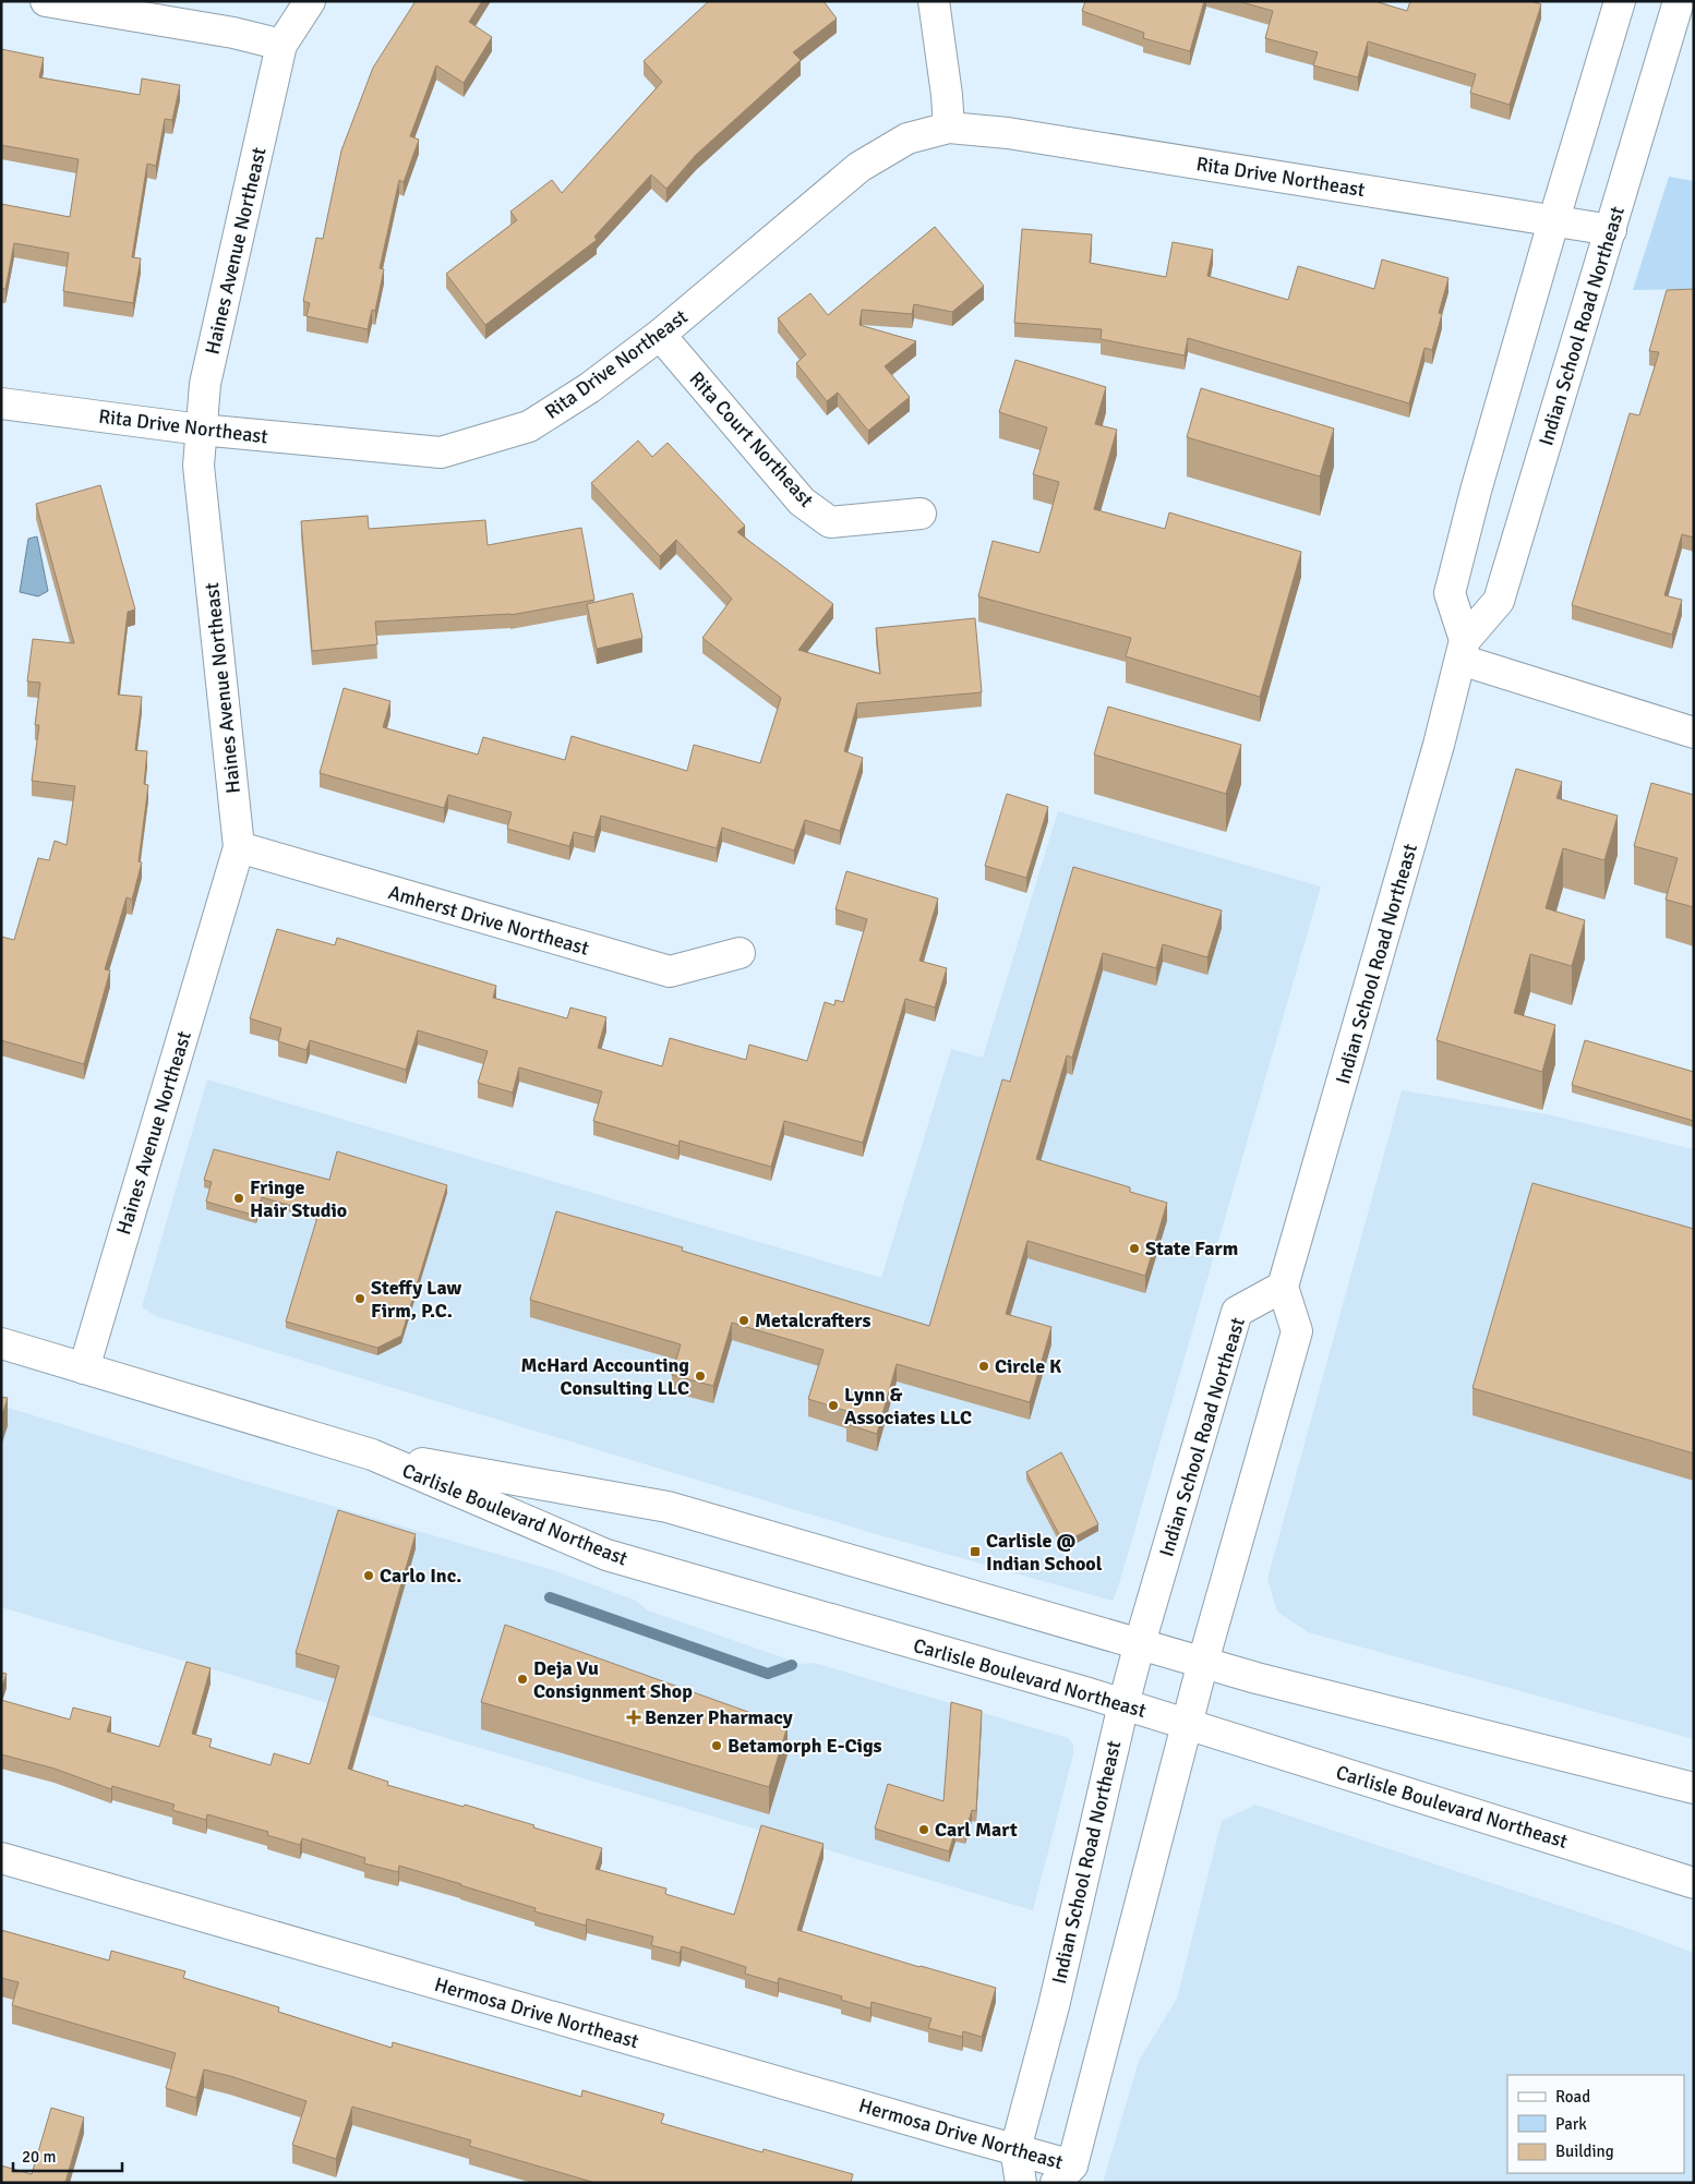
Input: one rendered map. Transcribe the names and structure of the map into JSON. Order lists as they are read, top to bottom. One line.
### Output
{"streets":{"street":["Rita Drive Northeast","Haines Avenue Northeast","Indian School Road Northeast","Rita Court Northeast","Amherst Drive Northeast","Carlisle Boulevard Northeast","Hermosa Drive Northeast"]},"crossings":[["Rita Drive Northeast","Haines Avenue Northeast"],["Rita Drive Northeast","Indian School Road Northeast"],["Rita Drive Northeast","Rita Court Northeast"],["Haines Avenue Northeast","Amherst Drive Northeast"],["Haines Avenue Northeast","Carlisle Boulevard Northeast"],["Indian School Road Northeast","Carlisle Boulevard Northeast"],["Indian School Road Northeast","Hermosa Drive Northeast"]],"places":{"other":["Fringe Hair Studio","State Farm","Steffy Law Firm, P.C.","Metalcrafters","Circle K","McHard Accounting Consulting LLC","Lynn & Associates LLC","Carlo Inc.","Deja Vu Consignment Shop","Betamorph E-Cigs","Carl Mart"],"transit":["Carlisle @ Indian School"],"health":["Benzer Pharmacy"]},"legend":["Road","Park","Building"],"scale_bar":"20 m"}
